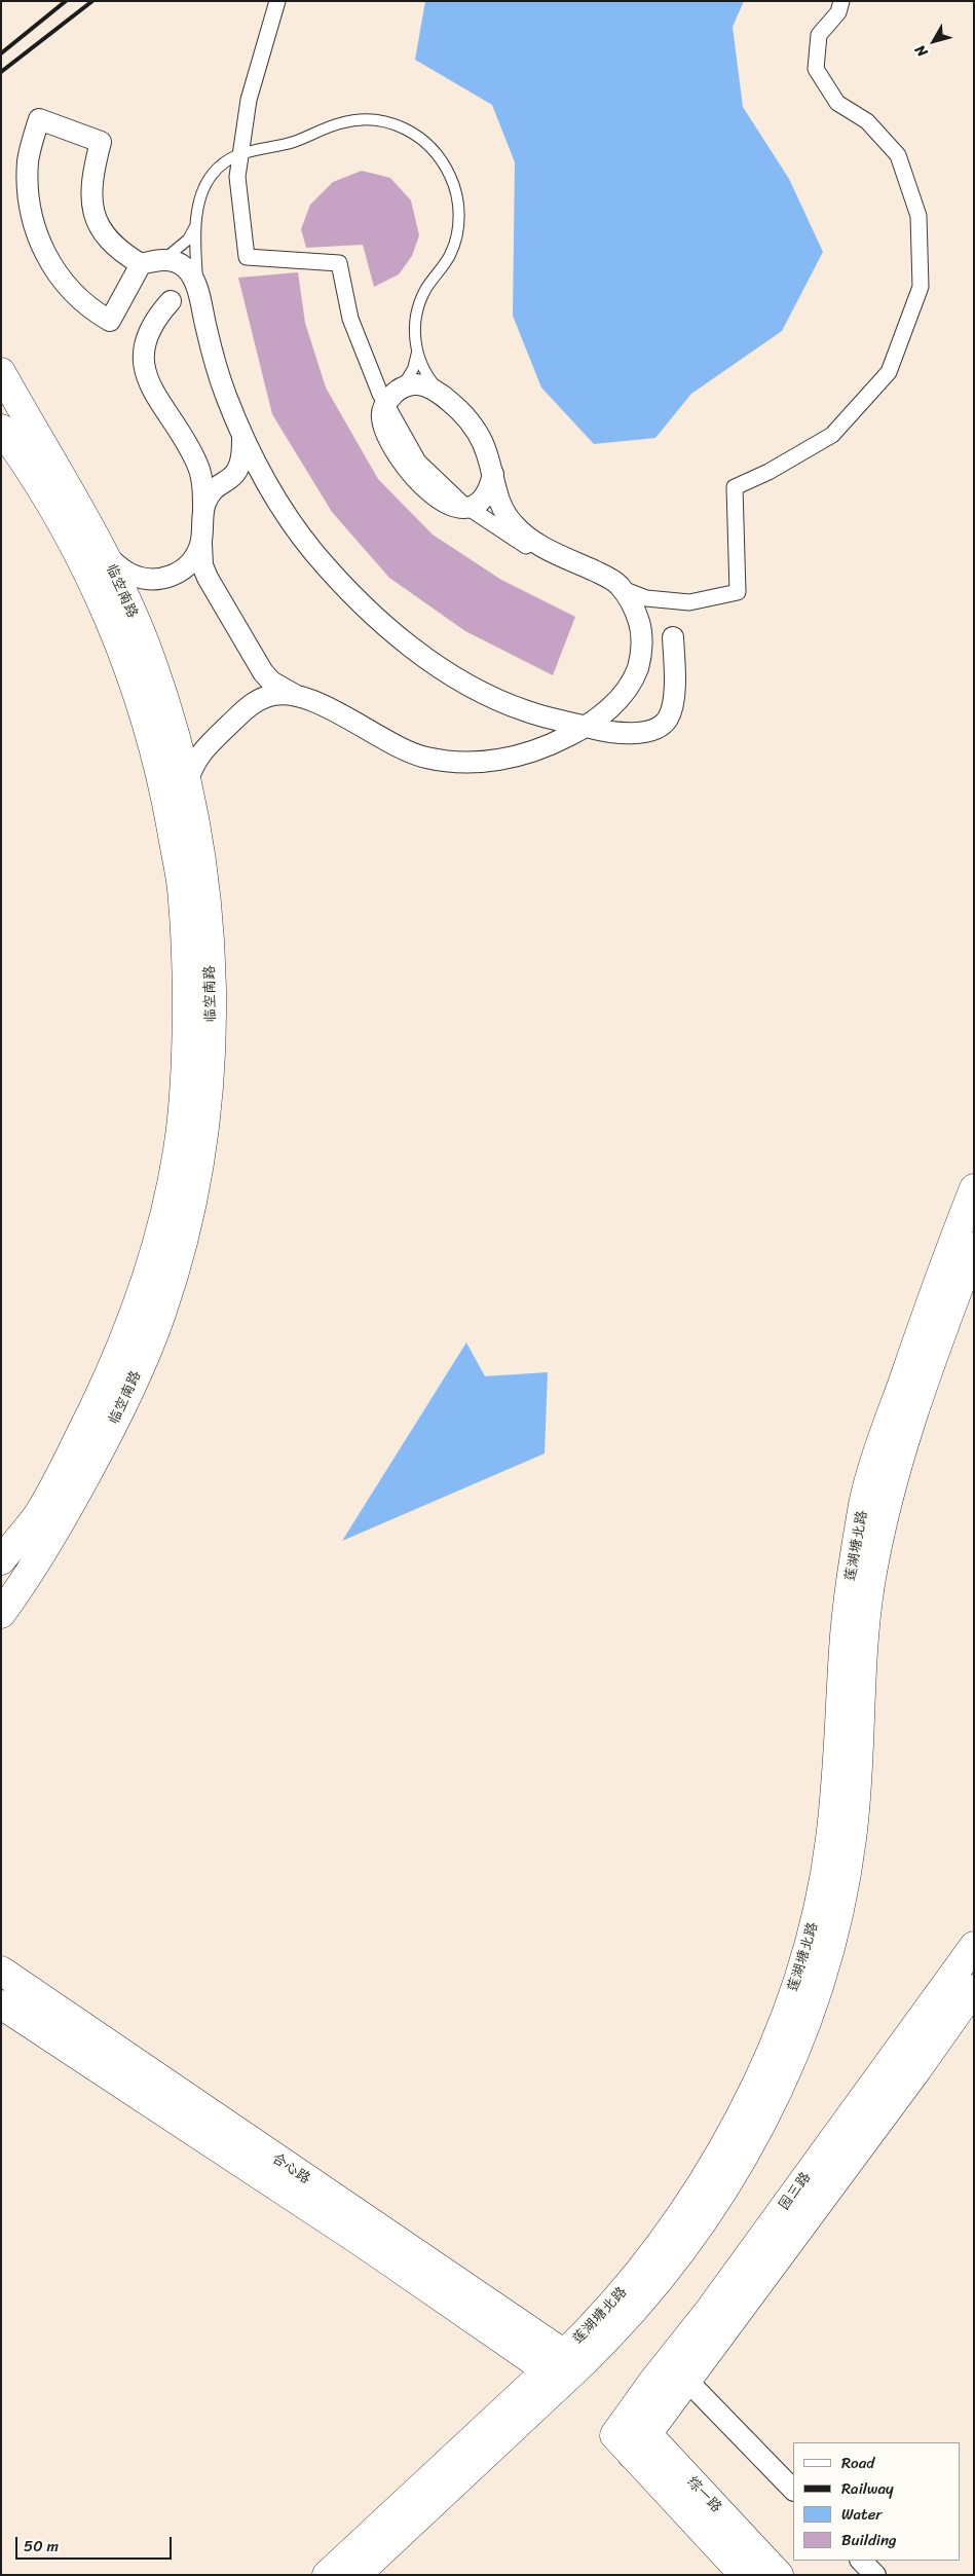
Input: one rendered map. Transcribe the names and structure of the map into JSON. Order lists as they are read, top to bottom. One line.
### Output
{"streets":{"main road":["临空南路","莲湖塘北路","合心路","园三路","综一路"]},"crossings":[["莲湖塘北路","合心路"],["园三路","综一路"]],"legend":["Road","Railway","Water","Building"],"scale_bar":"50 m","north":"bottom left"}
